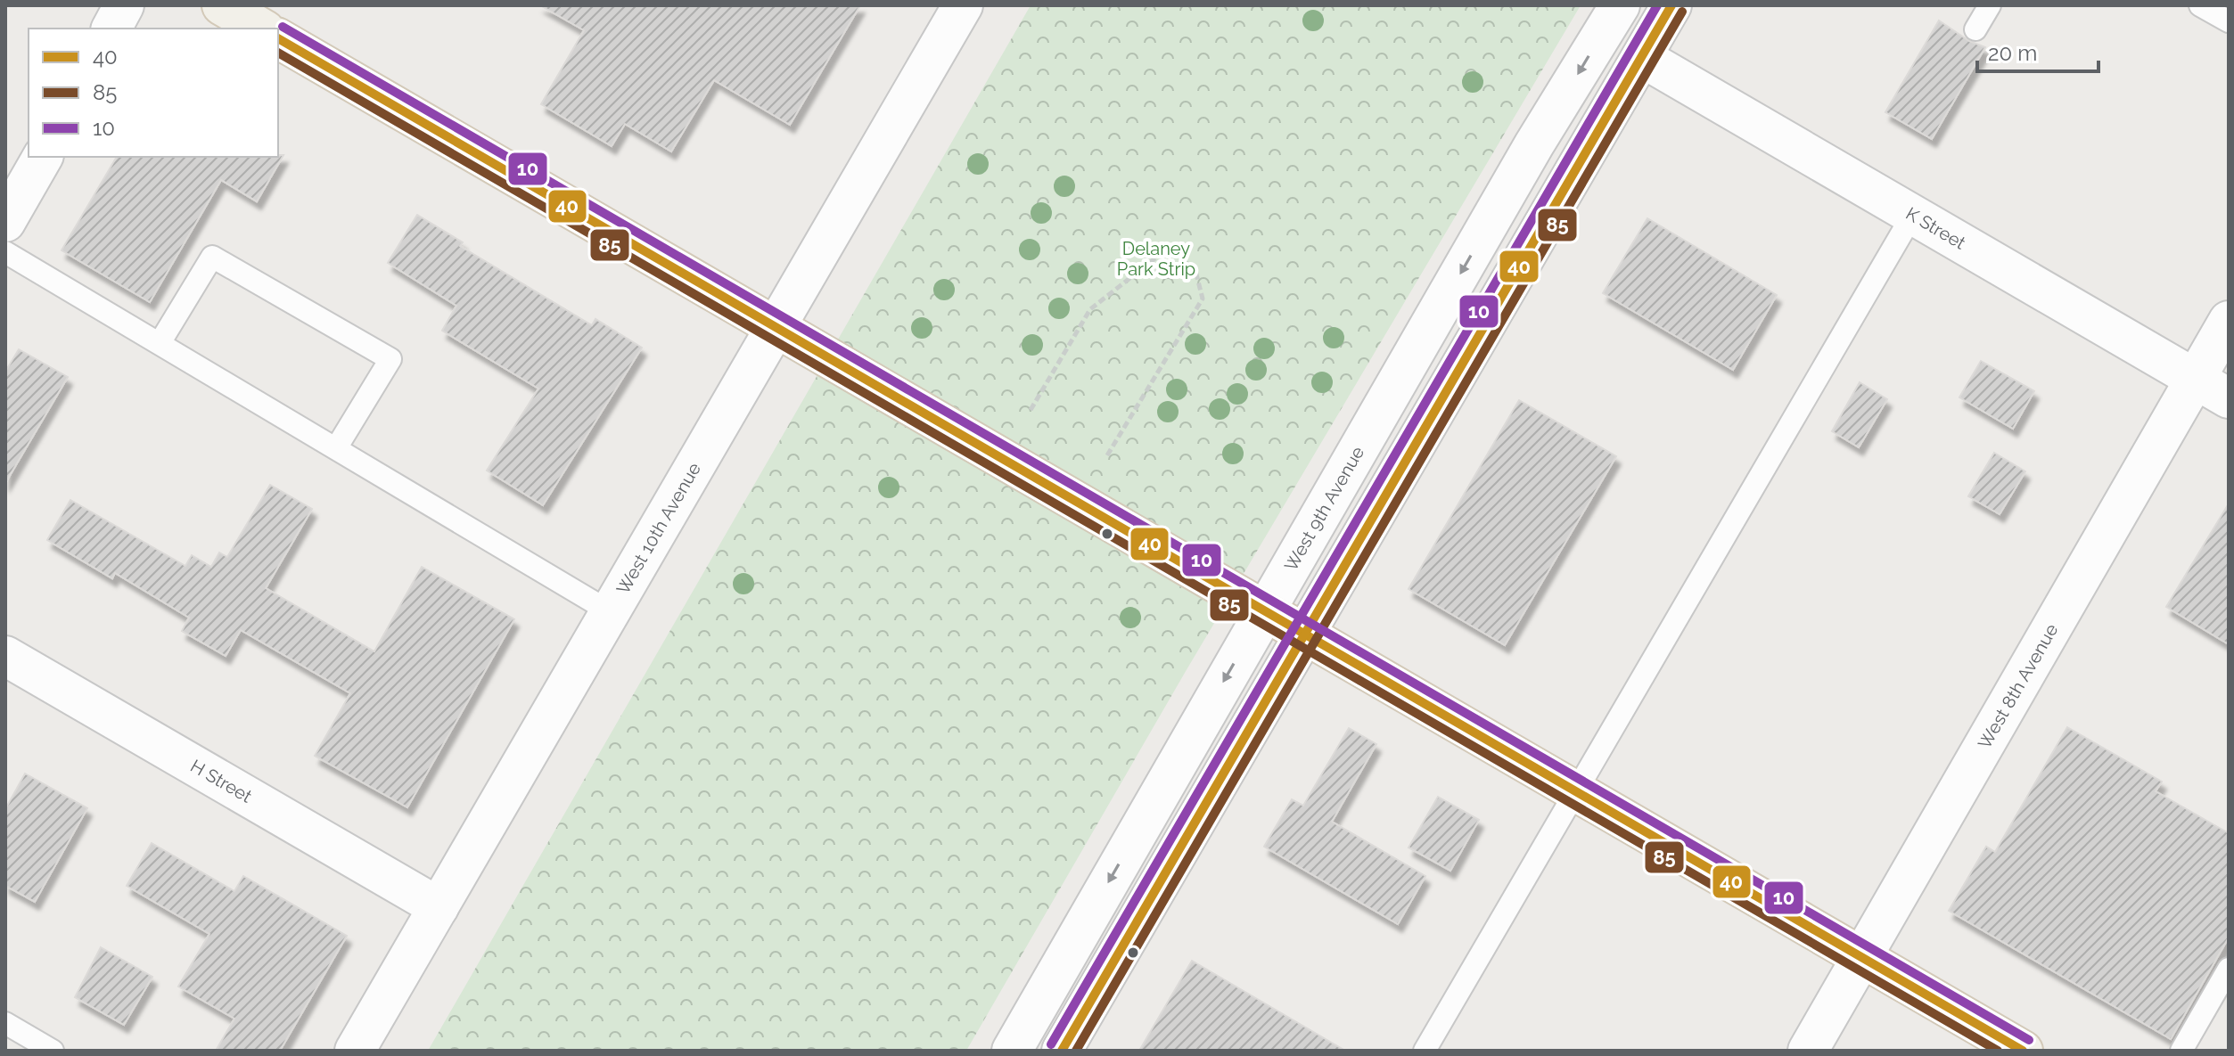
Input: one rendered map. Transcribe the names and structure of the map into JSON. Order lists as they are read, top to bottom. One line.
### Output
{"streets":{"street":["K Street","West 9th Avenue","West 10th Avenue","West 8th Avenue","H Street"]},"crossings":[["K Street","West 8th Avenue"],["West 10th Avenue","H Street"]],"parks":["Delaney Park Strip"],"lines":["transit line 40","transit line 10","transit line 85"],"legend":["40","85","10"],"scale_bar":"20 m"}
